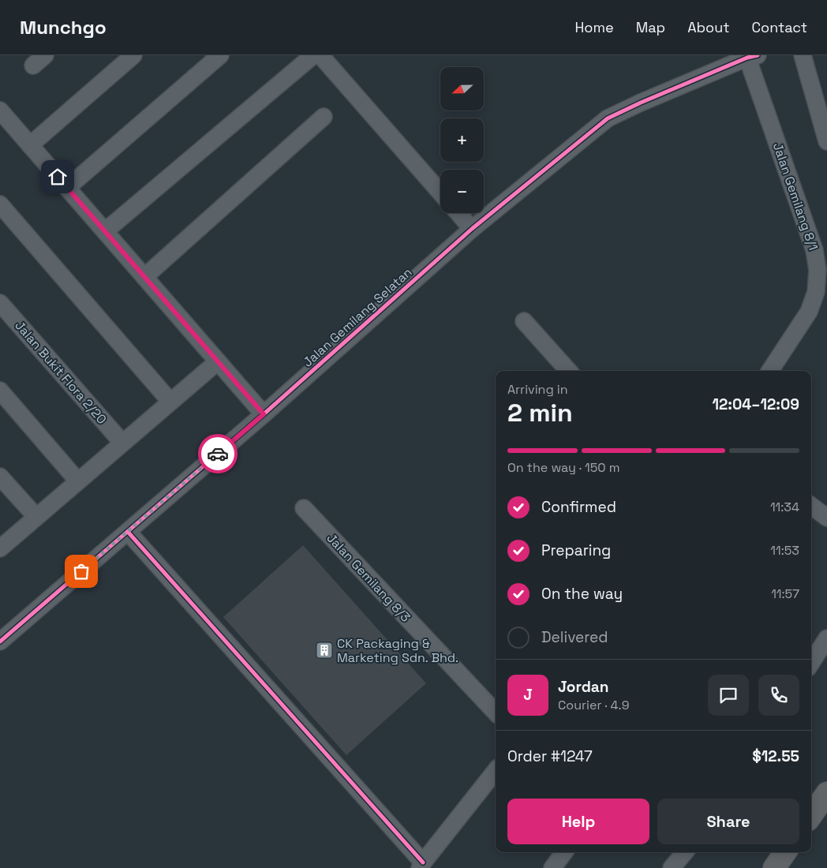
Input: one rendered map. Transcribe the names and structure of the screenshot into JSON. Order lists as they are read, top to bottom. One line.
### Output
{"streets":{"street":["Jalan Gemilang 8/1","Jalan Gemilang Selatan","Jalan Bukit Flora 2/20","Jalan Gemilang 8/3"]},"crossings":[["Jalan Gemilang 8/1","Jalan Gemilang Selatan"]],"places":{"building":["CK Packaging & Marketing Sdn. Bhd."]},"north":"left","page":{"header":"Munchgo","nav":["Home","Map","About","Contact"],"map_buttons":["+","−"],"heading":["2 min","Arriving in","12:04–12:09"],"panel":["Jordan","Courier · 4.9","Order #1247","$12.55"],"bar":"On the way · 150 m","list":[["Confirmed","11:34"],["Preparing","11:53"],["On the way","11:57"],"Delivered"],"round":"J","buttons":["Help","Share"]}}
